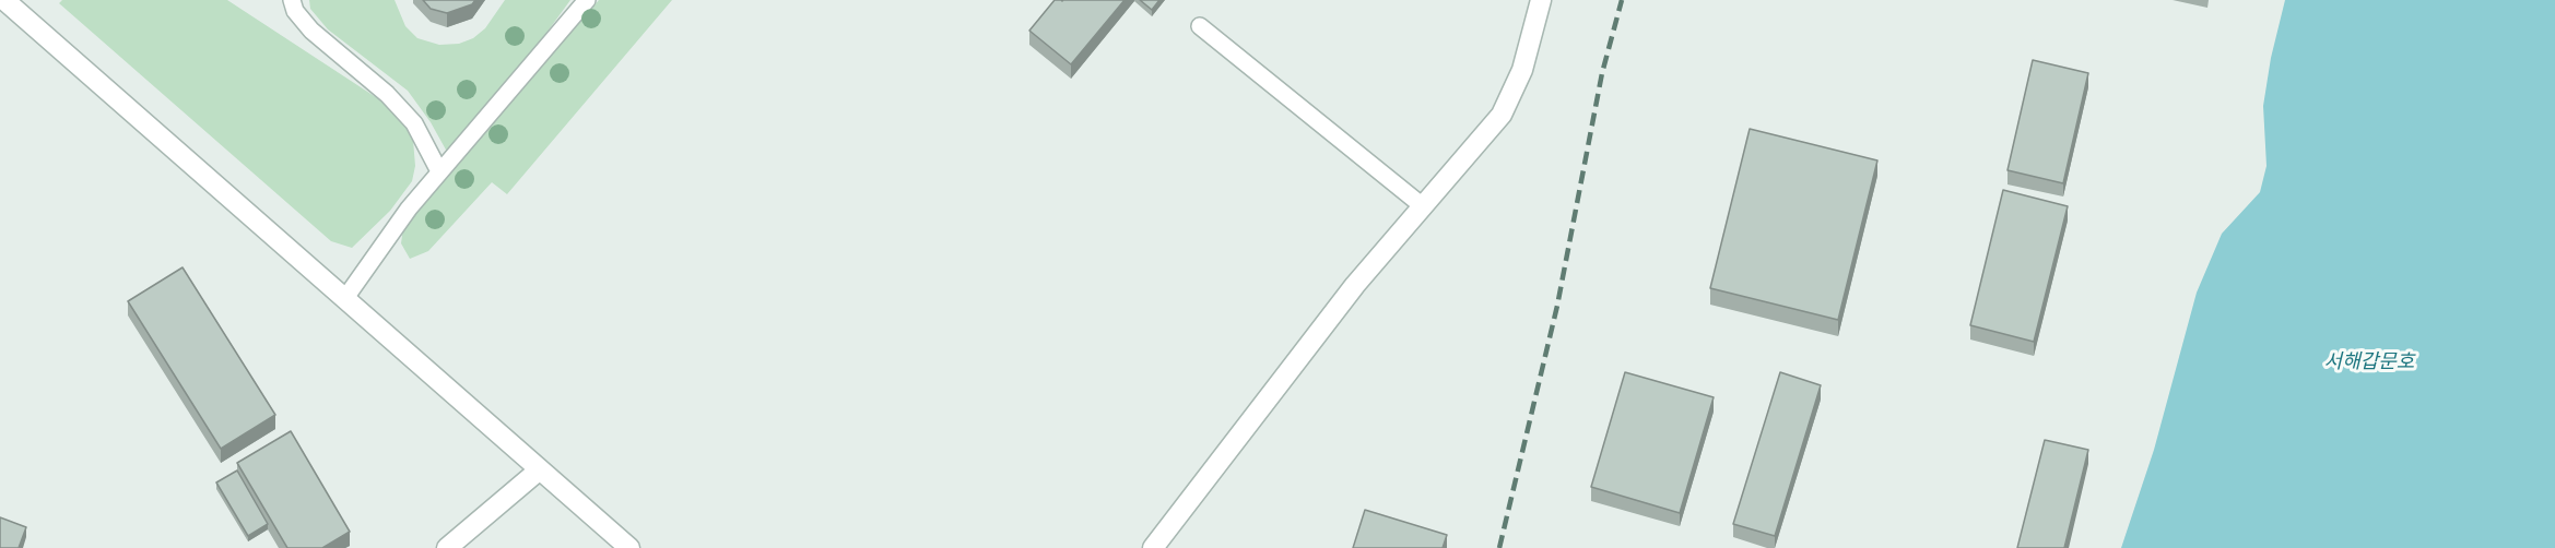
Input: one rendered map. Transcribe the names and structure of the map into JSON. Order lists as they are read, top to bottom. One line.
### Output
{"water":["서해갑문호"]}
